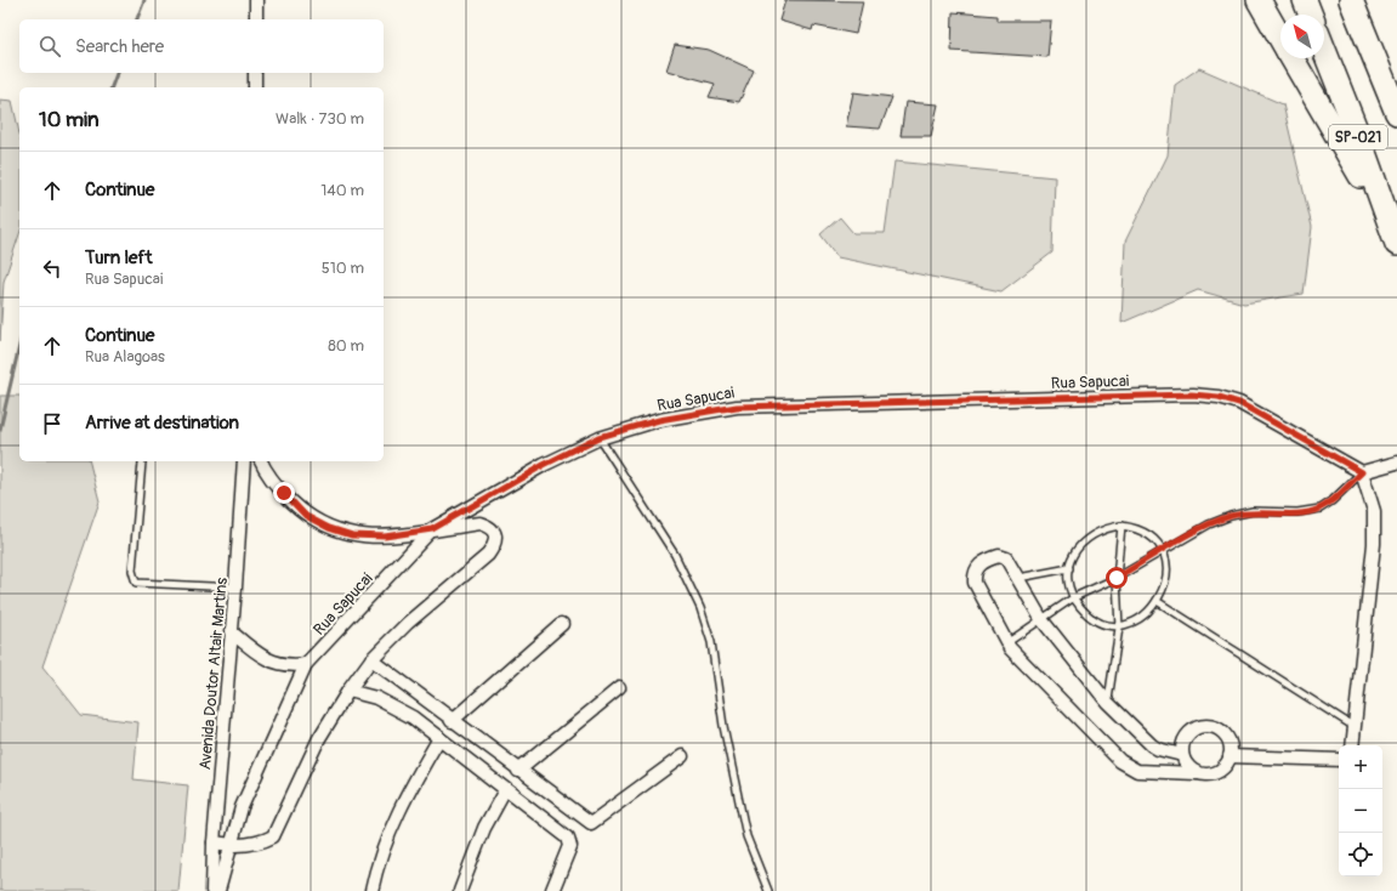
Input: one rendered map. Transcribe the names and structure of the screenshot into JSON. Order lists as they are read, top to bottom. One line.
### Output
{"streets":{"highway":["SP-021"],"street":["Rua Sapucai","Avenida Doutor Altair Martins"]},"north":"top left","page":{"search":"Search here","heading":["10 min","Walk · 730 m"],"list":[["Continue","140 m"],["Turn left","Rua Sapucai","510 m"],["Continue","Rua Alagoas","80 m"],"Arrive at destination"],"map_buttons":["+","−"]}}
